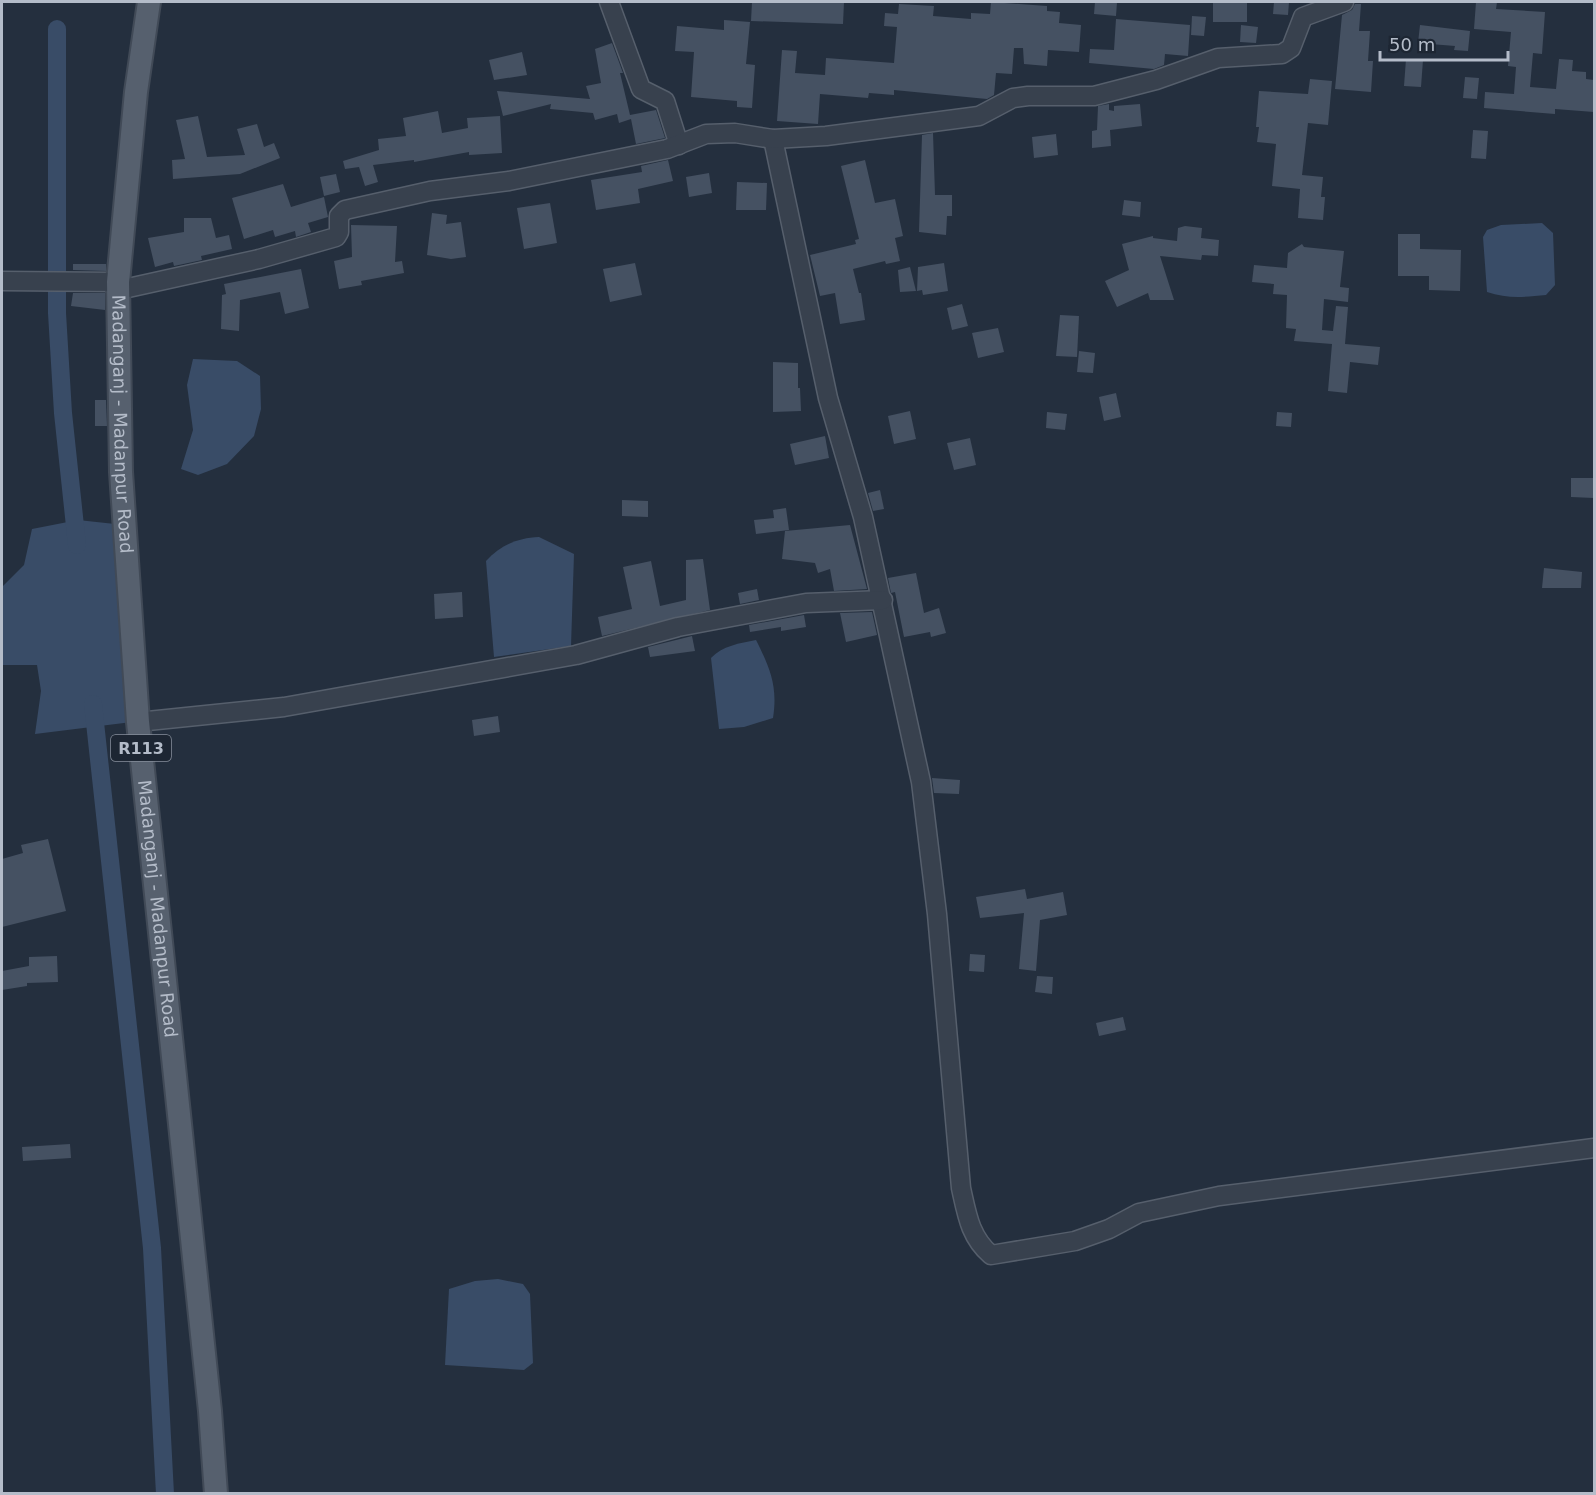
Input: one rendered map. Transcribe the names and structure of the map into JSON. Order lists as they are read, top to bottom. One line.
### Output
{"streets":{"main road":["Madanganj - Madanpur Road","R113"]},"scale_bar":"50 m"}
